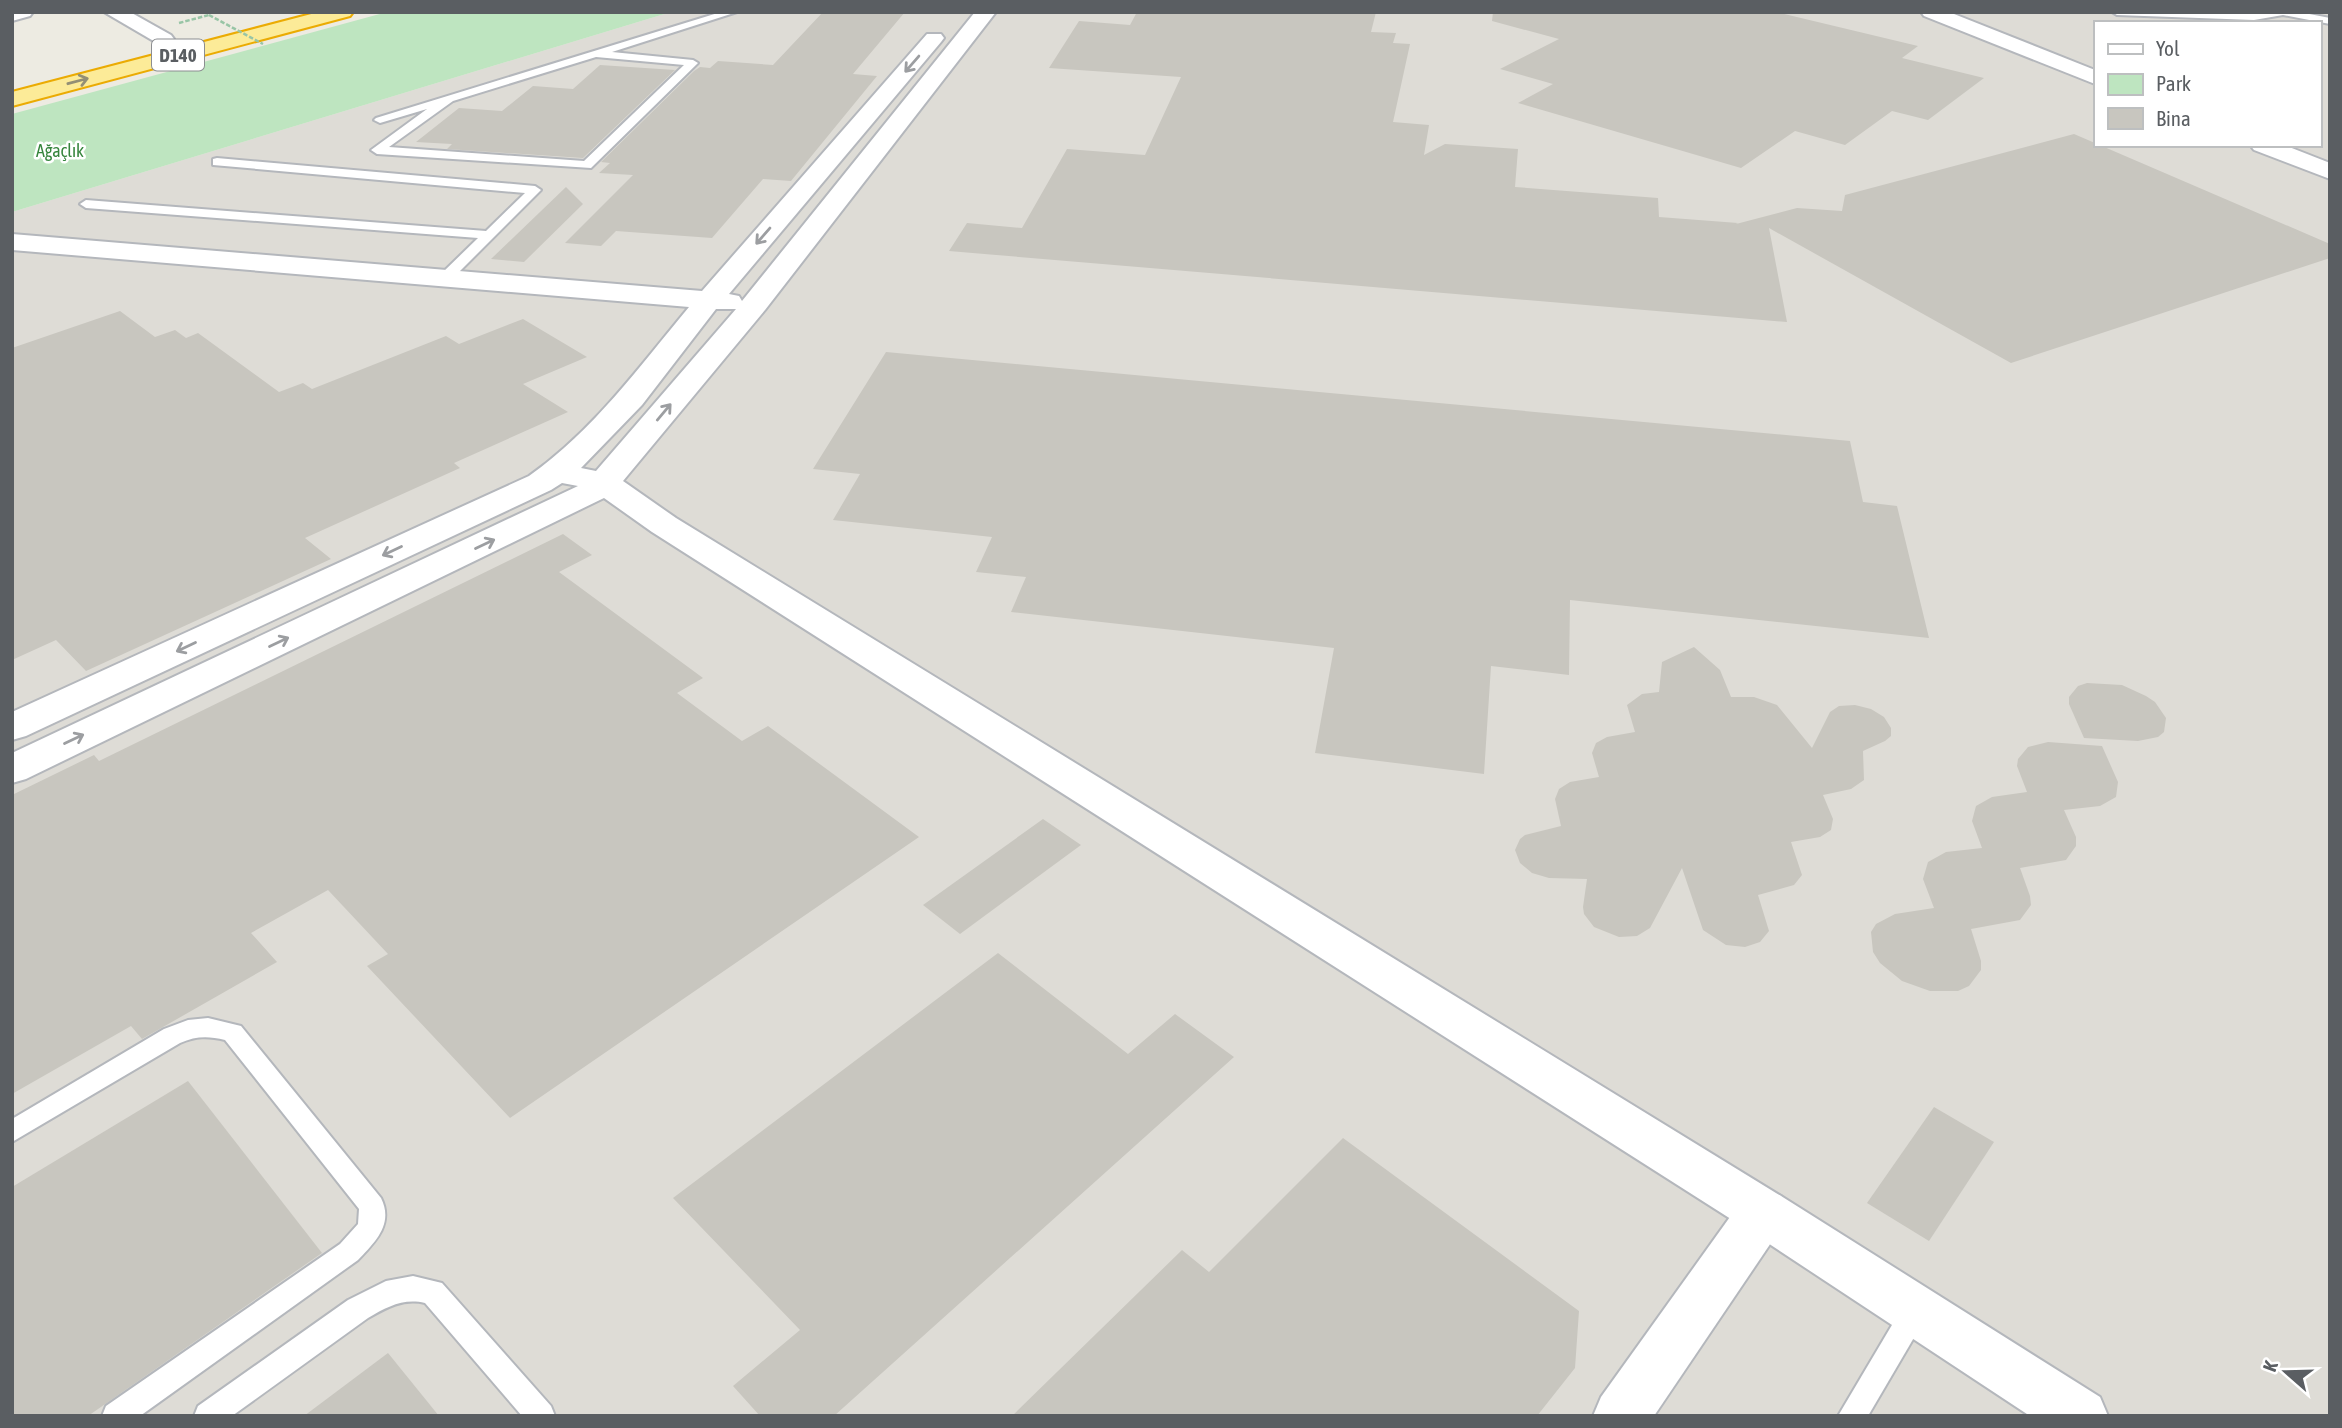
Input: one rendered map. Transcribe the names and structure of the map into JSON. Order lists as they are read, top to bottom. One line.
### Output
{"streets":{"highway":["D140"]},"parks":["Ağaçlık"],"legend":["Yol","Park","Bina"],"north":"left"}
